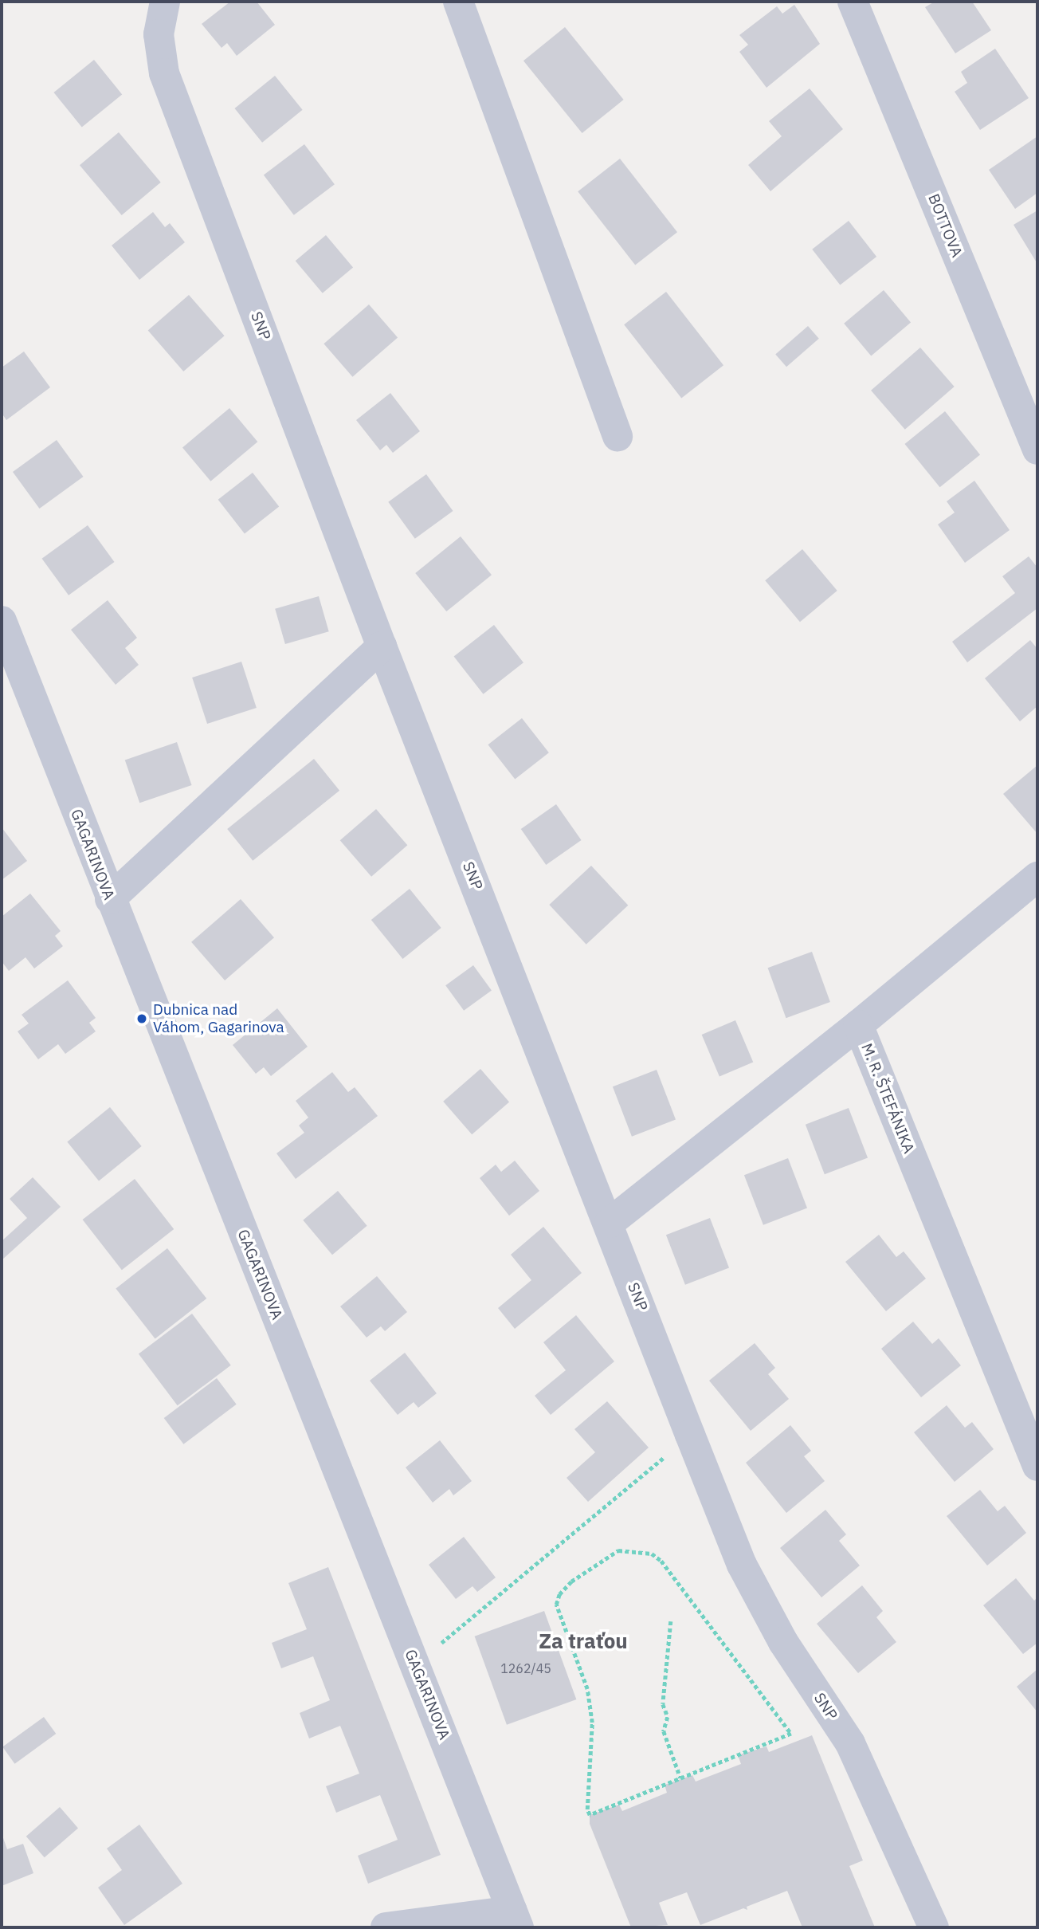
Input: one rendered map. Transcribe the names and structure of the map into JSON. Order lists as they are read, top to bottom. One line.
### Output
{"streets":{"street":["BOTTOVA","SNP","GAGARINOVA","M. R. ŠTEFÁNIKA"]},"crossings":[["SNP","M. R. ŠTEFÁNIKA"]],"districts":["Za traťou"],"places":["Dubnica nad Váhom, Gagarinova"],"house_numbers":["1262/45"]}
